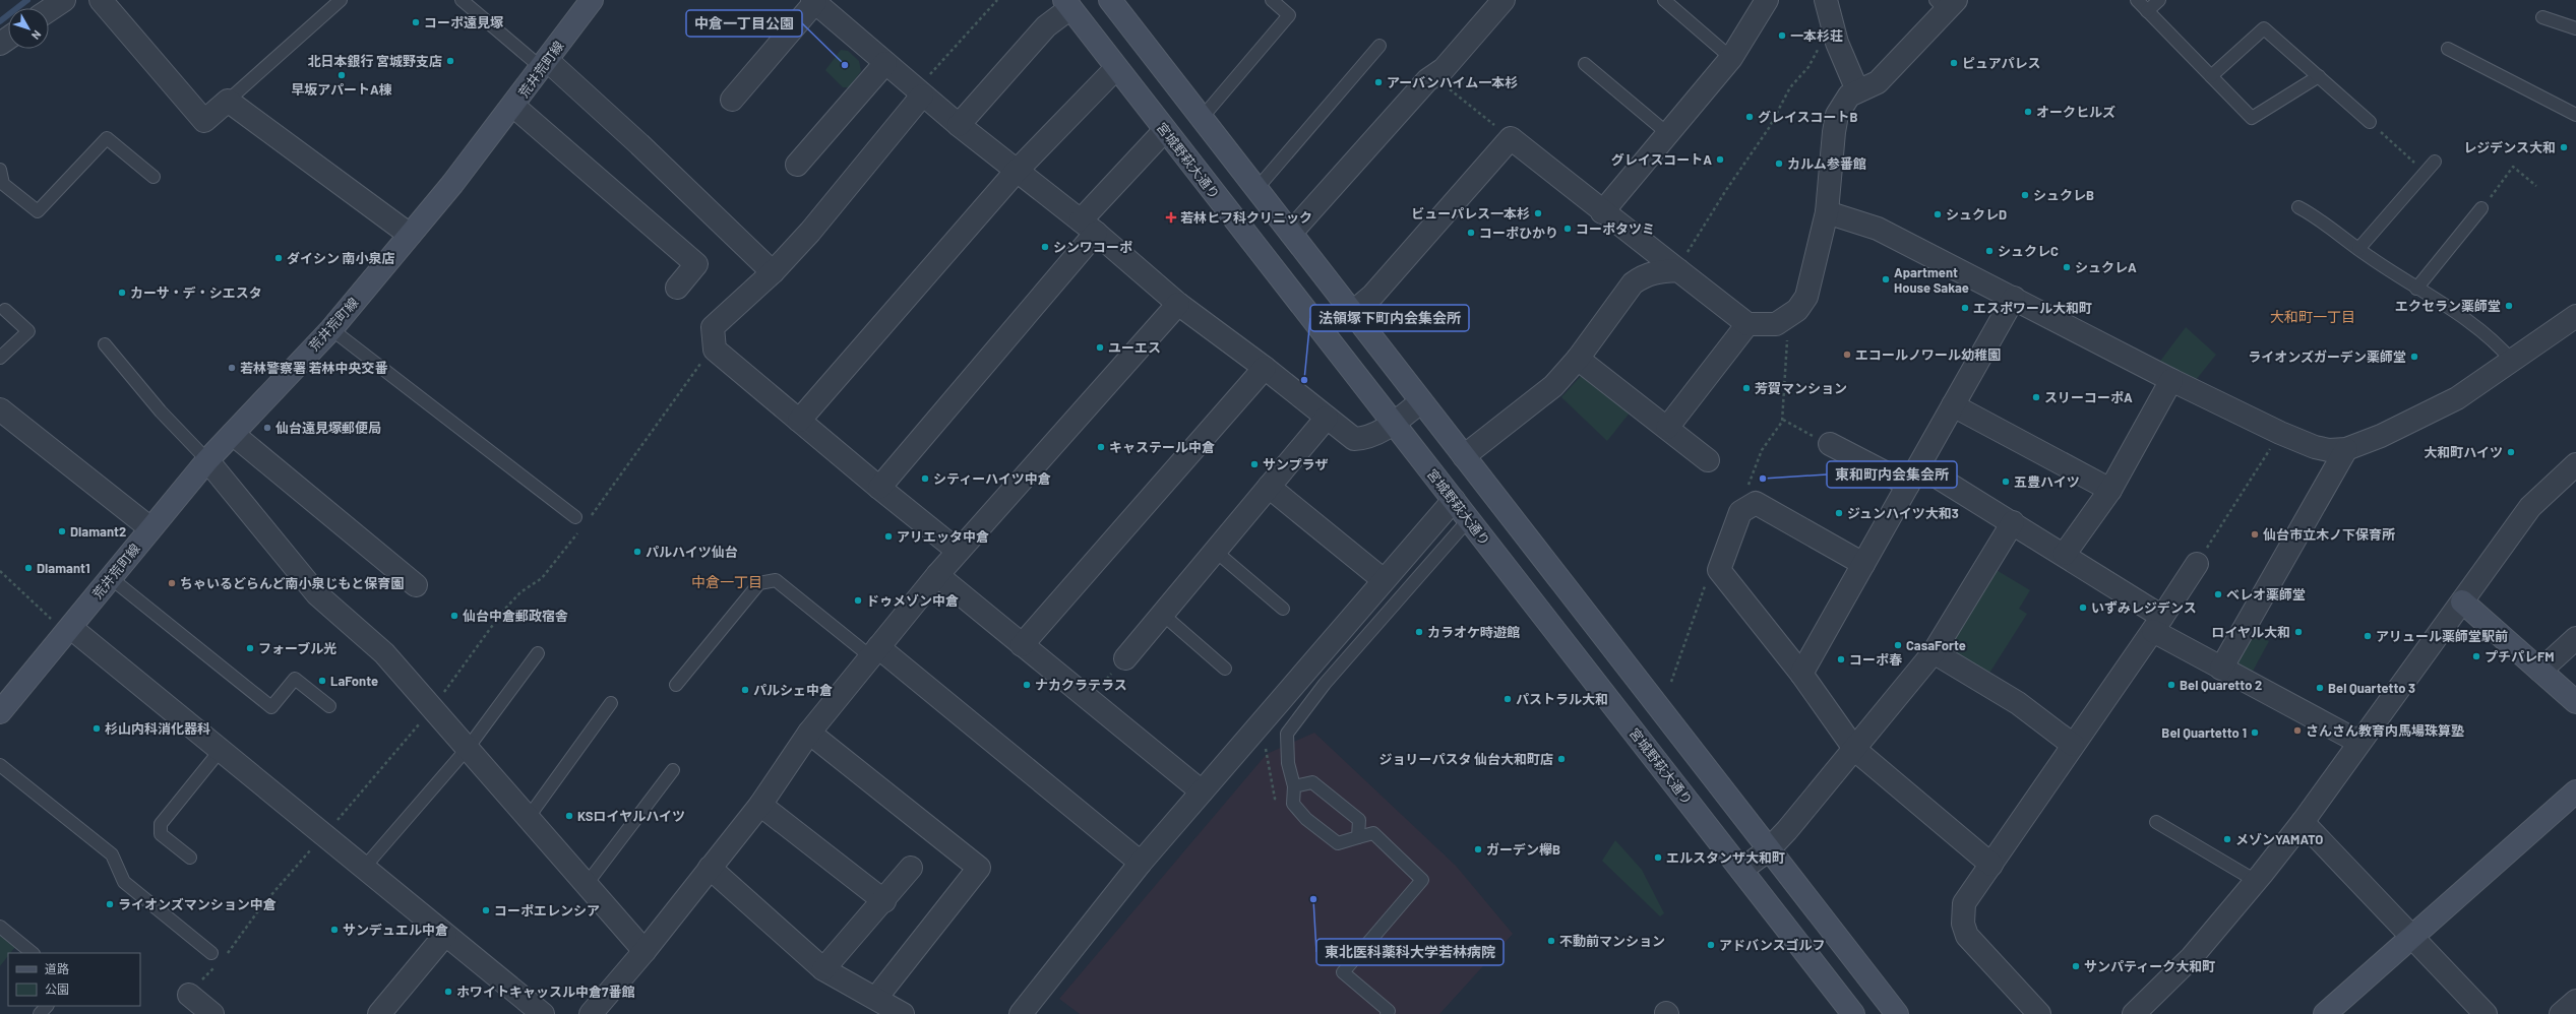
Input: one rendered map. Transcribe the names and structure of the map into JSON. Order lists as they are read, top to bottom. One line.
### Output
{"streets":{"street":["荒井荒町線","宮城野萩大通り"]},"districts":["大和町一丁目","中倉一丁目"],"places":{"other":["コーポ遠見塚","一本杉荘","北日本銀行 宮城野支店","ピュアパレス","中倉一丁目公園","早坂アパートA棟","アーバンハイム一本杉","オークヒルズ","グレイスコートB","レジデンス大和","グレイスコートA","カルム参番館","シュクレB","ビューパレス一本杉","シュクレD","コーポタツミ","コーポひかり","シンワコーポ","シュクレC","ダイシン 南小泉店","シュクレA","Apartment House Sakae","カーサ・デ・シエスタ","エクセラン薬師堂","エスポワール大和町","ユーエス","エコールノワール幼稚園","ライオンズガーデン薬師堂","若林警察署 若林中央交番","法領塚下町内会集会所","芳賀マンション","スリーコーポA","仙台遠見塚郵便局","キャステール中倉","大和町ハイツ","サンプラザ","シティーハイツ中倉","東和町内会集会所","五豊ハイツ","ジュンハイツ大和3","Diamant2","仙台市立木ノ下保育所","アリエッタ中倉","パルハイツ仙台","Diamant1","ちゃいるどらんど南小泉じもと保育園","ベレオ薬師堂","ドゥメゾン中倉","いずみレジデンス","仙台中倉郵政宿舎","カラオケ時遊館","ロイヤル大和","アリュール薬師堂駅前","CasaForte","フォーブル光","プチパレFM","コーポ春","LaFonte","ナカクラテラス","Bel Quaretto 2","Bel Quartetto 3","パルシェ中倉","パストラル大和","杉山内科消化器科","さんさん教育内馬場珠算塾","Bel Quartetto 1","ジョリーパスタ 仙台大和町店","KSロイヤルハイツ","メゾンYAMATO","ガーデン欅B","エルスタンザ大和町","東北医科薬科大学若林病院","ライオンズマンション中倉","コーポエレンシア","サンデュエル中倉","不動前マンション","アドバンスゴルフ","サンパティーク大和町","ホワイトキャッスル中倉7番館"],"health":["若林ヒフ科クリニック"]},"legend":["道路","公園"],"north":"bottom right"}
